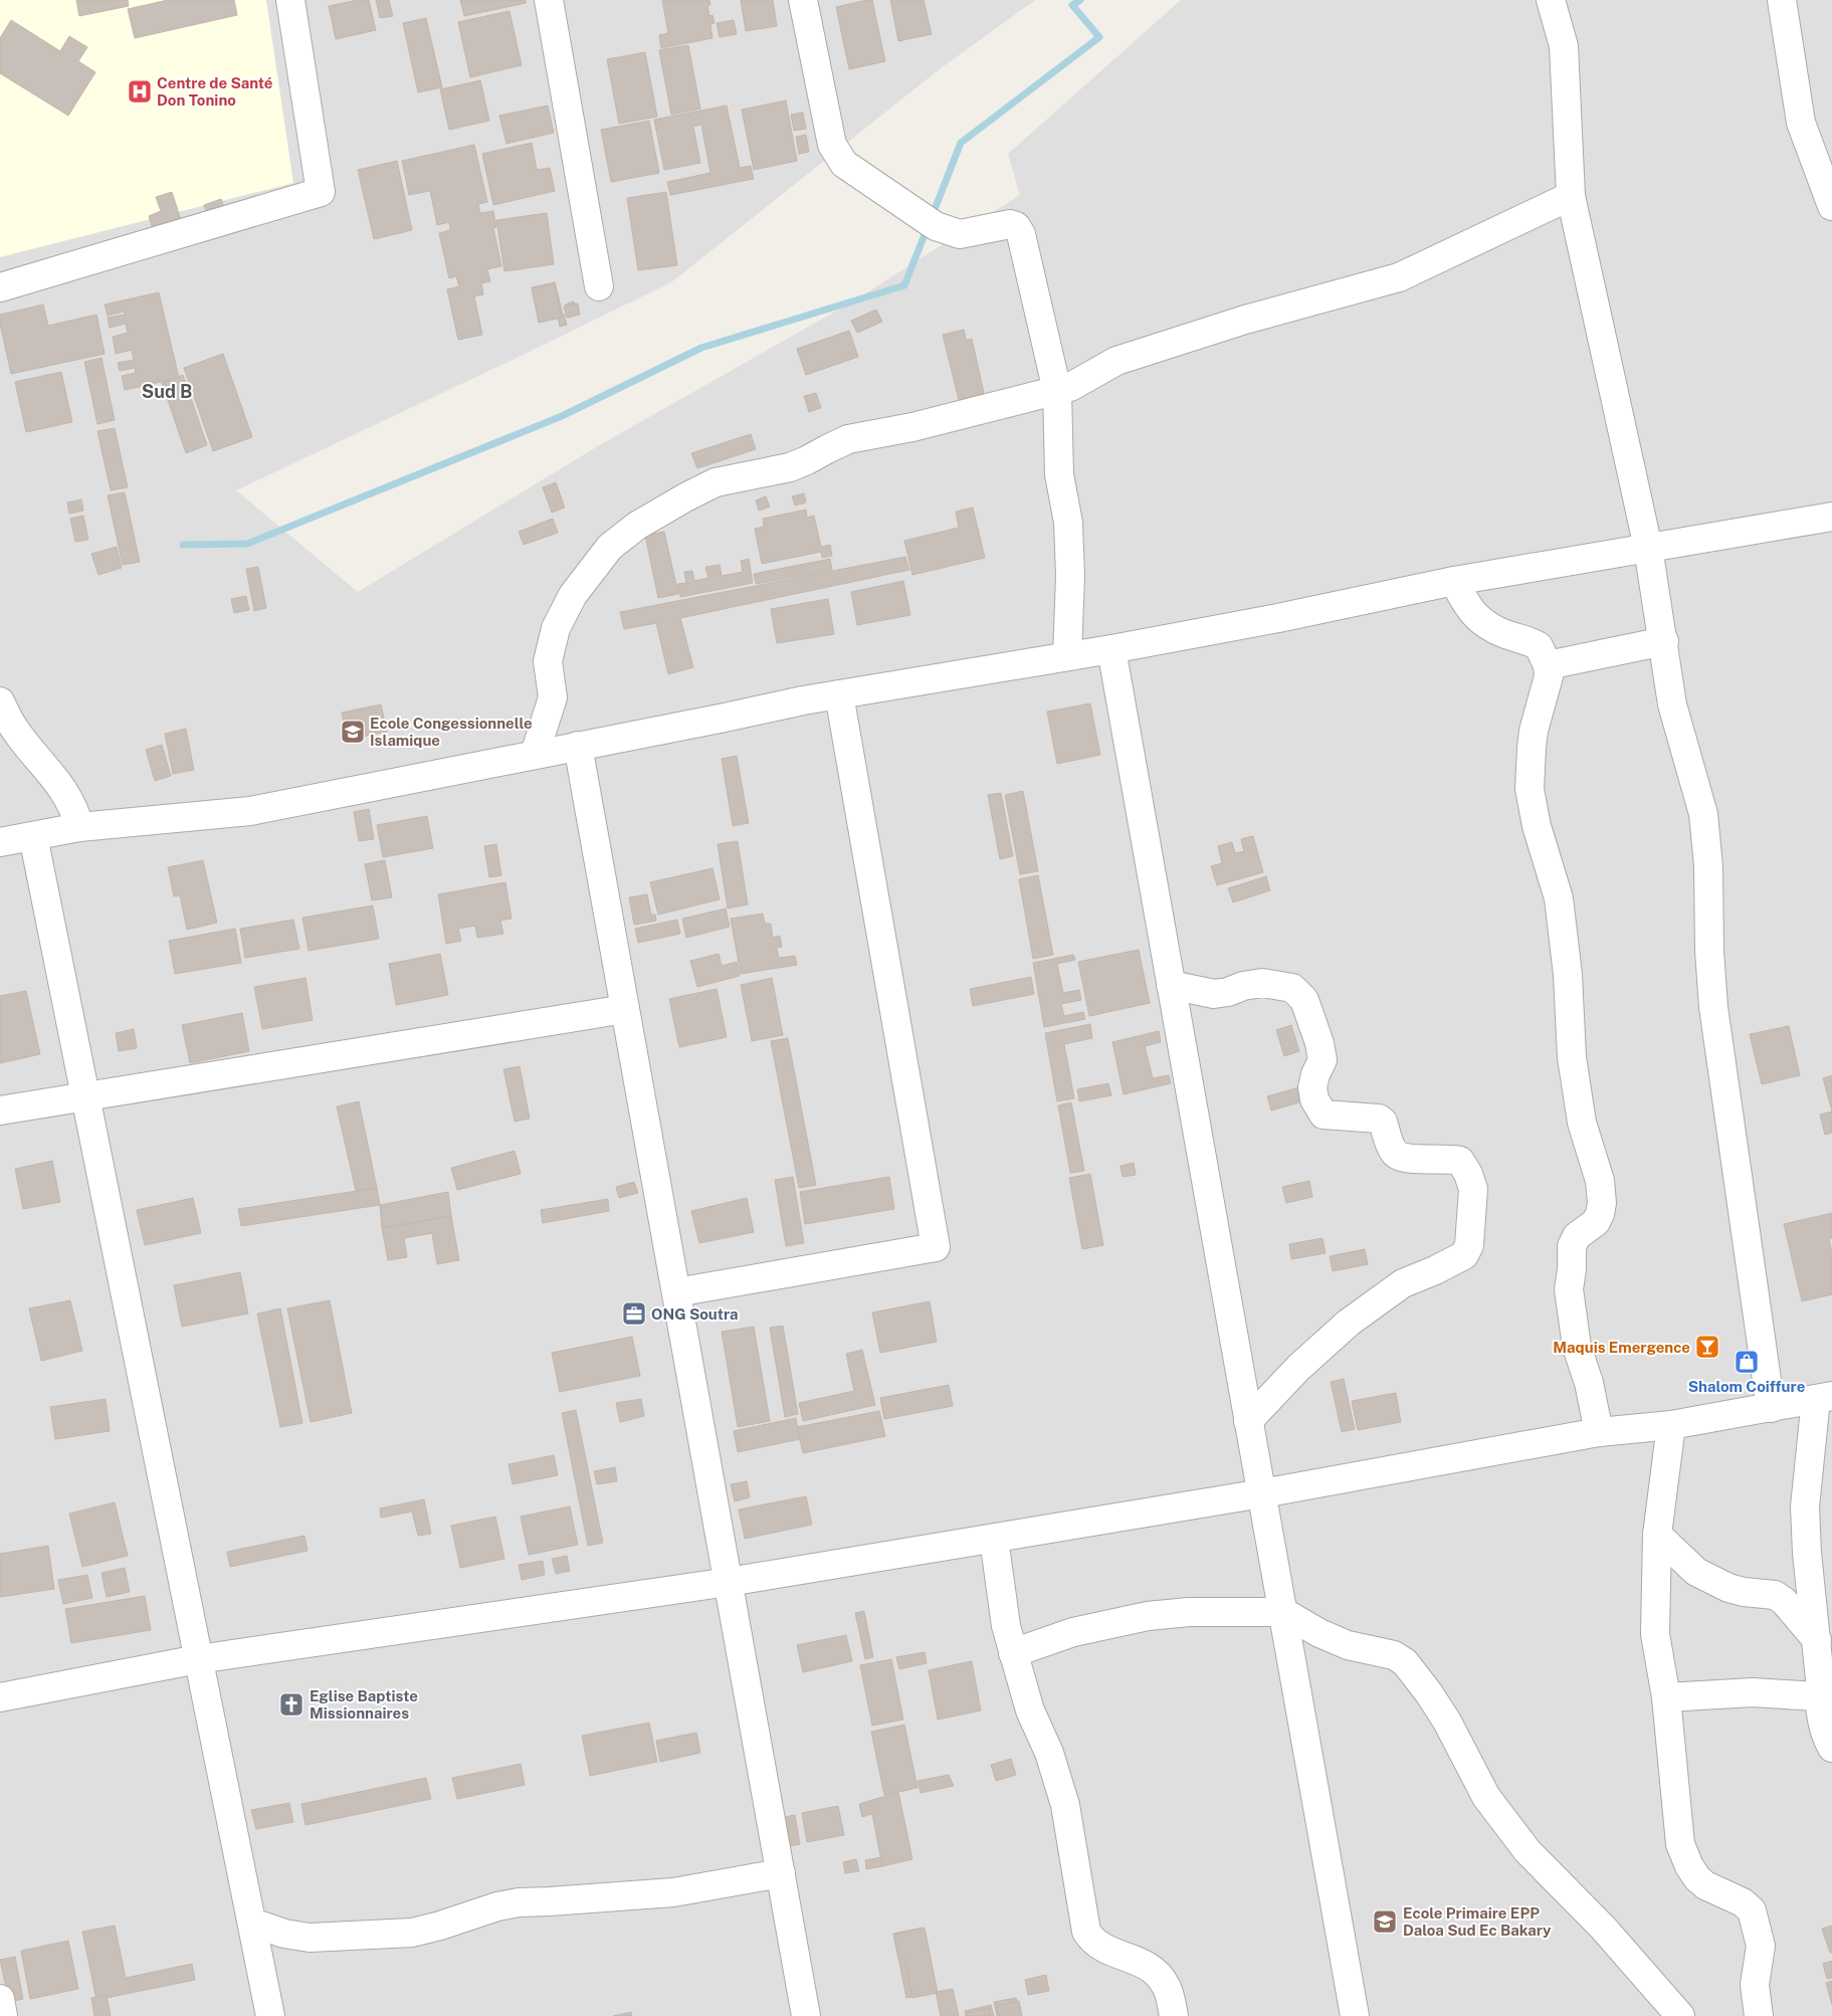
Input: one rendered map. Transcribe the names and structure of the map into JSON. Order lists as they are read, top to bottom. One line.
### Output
{"districts":["Sud B"],"places":{"hospital":["Centre de Santé Don Tonino"],"school or university":["Ecole Congessionnelle Islamique","Ecole Primaire EPP Daloa Sud Ec Bakary"],"office":["ONG Soutra"],"bar":["Maquis Emergence"],"shop":["Shalom Coiffure"],"church":["Eglise Baptiste Missionnaires"]}}
